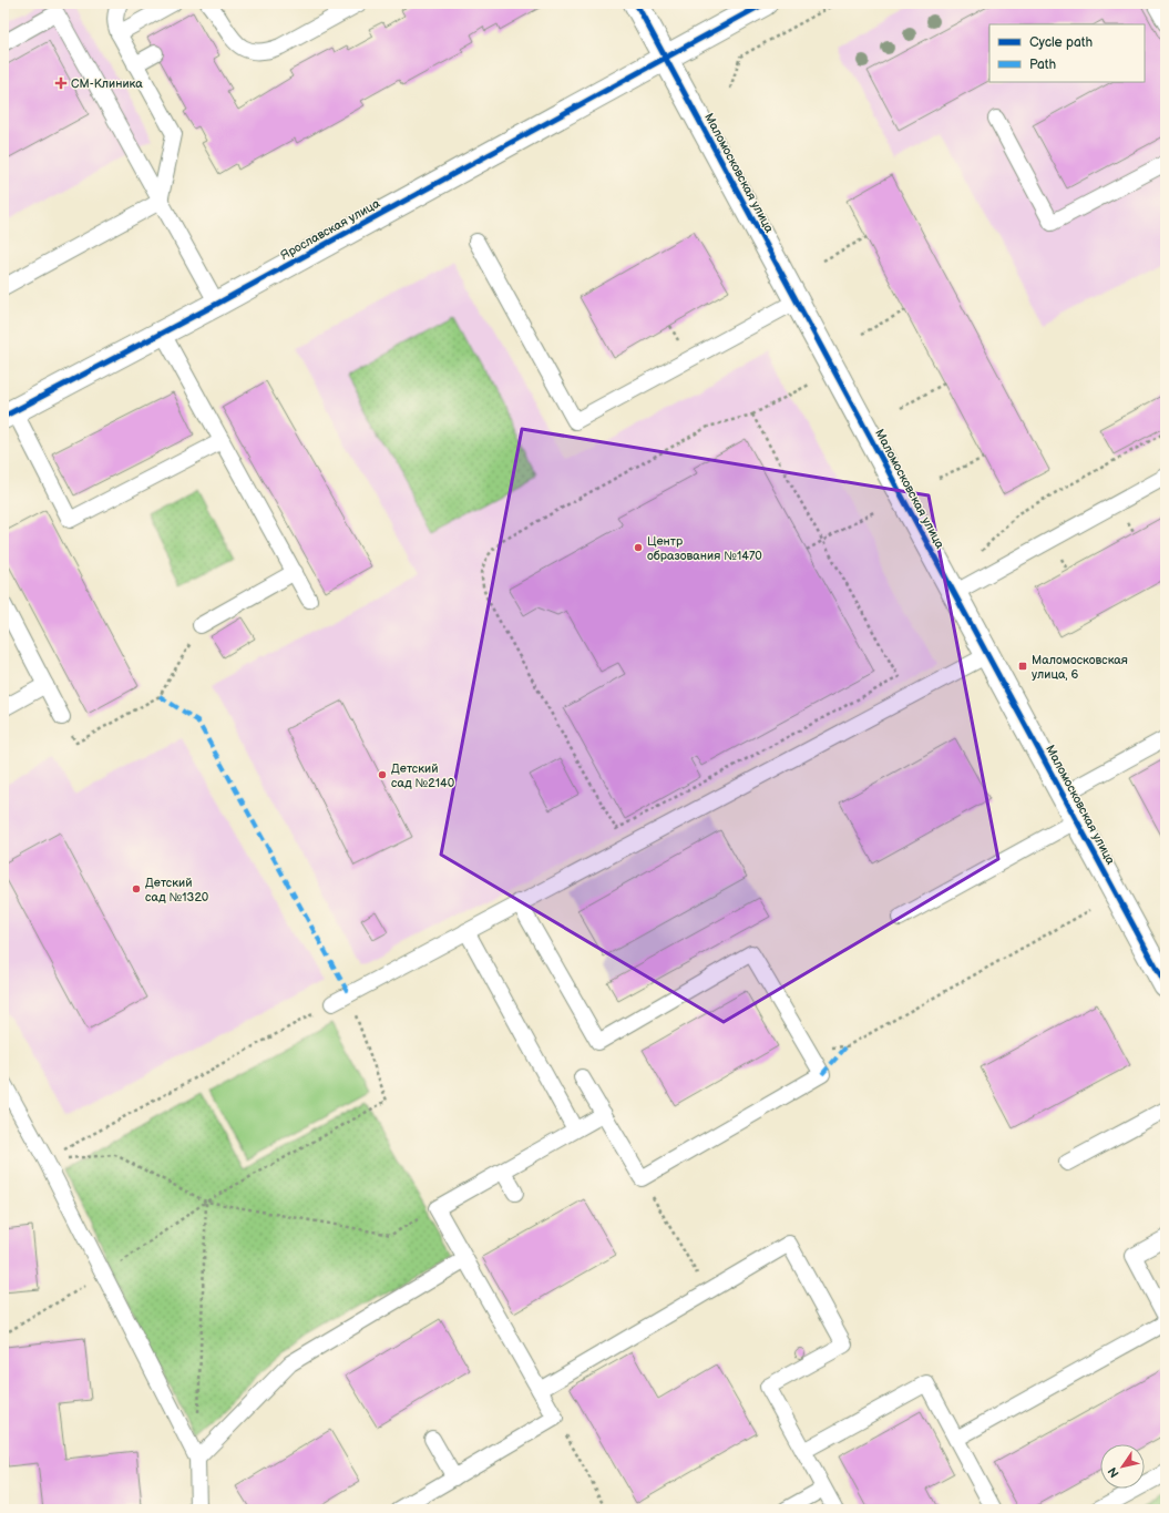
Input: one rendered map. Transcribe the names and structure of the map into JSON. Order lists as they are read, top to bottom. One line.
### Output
{"streets":{"street":["Маломосковская улица","Ярославская улица"]},"crossings":[["Маломосковская улица","Ярославская улица"]],"places":{"health":["СМ-Клиника"],"other":["Центр образования №1470","Детский сад №2140","Детский сад №1320"],"transit":["Маломосковская улица, 6"]},"legend":["Cycle path","Path"],"north":"bottom left"}
